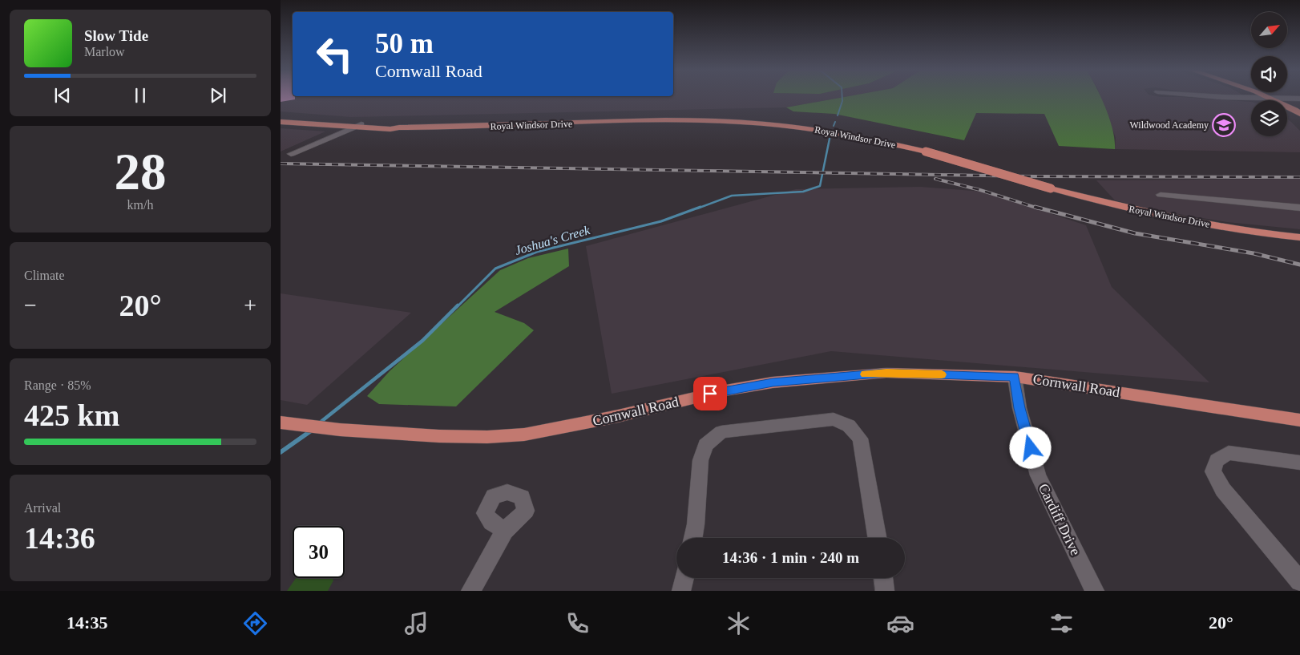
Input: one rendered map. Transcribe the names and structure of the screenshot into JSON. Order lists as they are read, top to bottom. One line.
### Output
{"streets":{"main road":["Royal Windsor Drive","Cornwall Road"],"street":["Cardiff Drive"]},"crossings":[["Cornwall Road","Cardiff Drive"]],"water":["Joshua's Creek"],"places":{"school or university":["Wildwood Academy"]},"north":"top right","page":{"turn":["50 m","Cornwall Road"],"song":["Slow Tide","Marlow"],"tile":[["28","km/h"],"Climate",["Range · 85%","425 km"],["Arrival","14:36"]],"heat":["−","20°","+"],"limit":"30","trip":"14:36 · 1 min · 240 m","tabs":["14:35","20°"]}}
